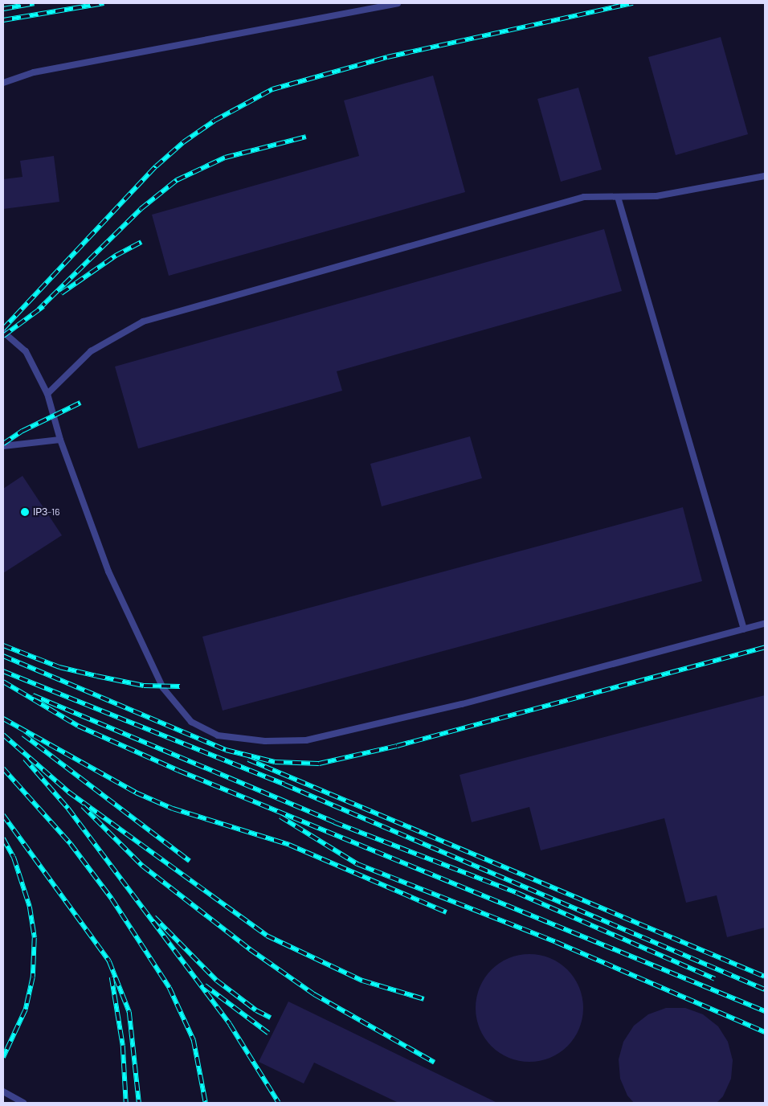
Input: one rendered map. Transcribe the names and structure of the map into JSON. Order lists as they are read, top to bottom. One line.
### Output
{"places":["ІРЗ-16"]}
